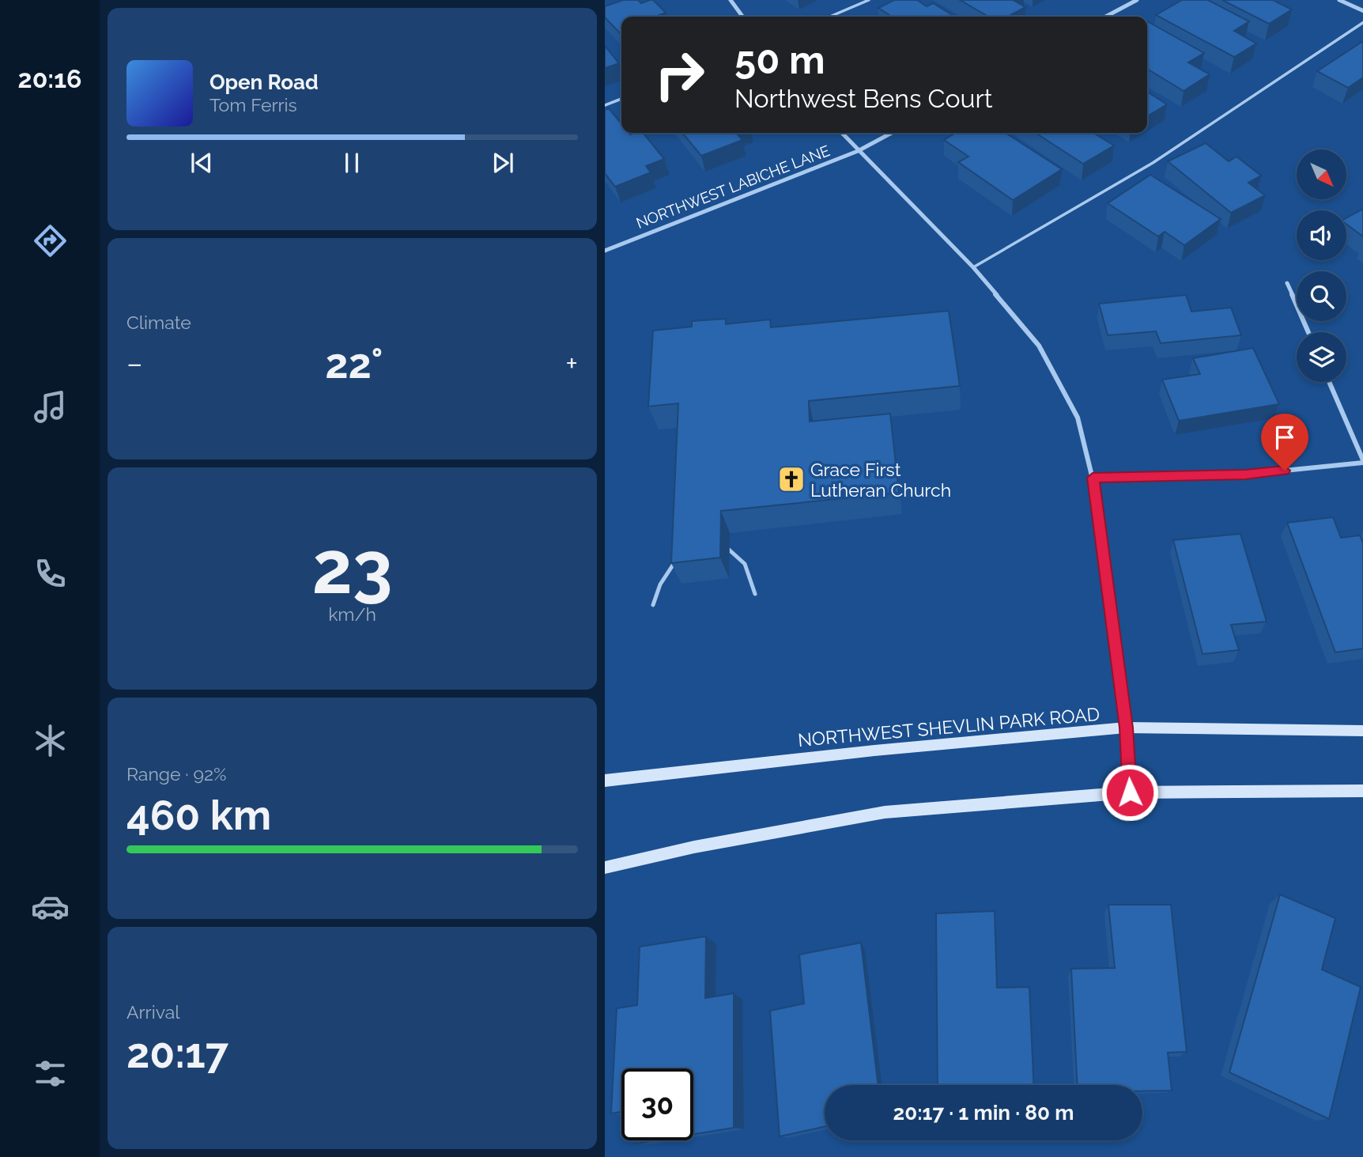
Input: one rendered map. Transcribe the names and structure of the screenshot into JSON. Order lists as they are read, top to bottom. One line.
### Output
{"streets":{"main road":["NORTHWEST SHEVLIN PARK ROAD"],"street":["NORTHWEST LABICHE LANE"]},"places":{"church":["Grace First Lutheran Church"]},"north":"bottom right","page":{"tabs":"20:16","turn":["50 m","Northwest Bens Court"],"song":["Open Road","Tom Ferris"],"tile":["Climate",["23","km/h"],["Range · 92%","460 km"],["Arrival","20:17"]],"heat":["−","22°","+"],"limit":"30","trip":"20:17 · 1 min · 80 m"}}
